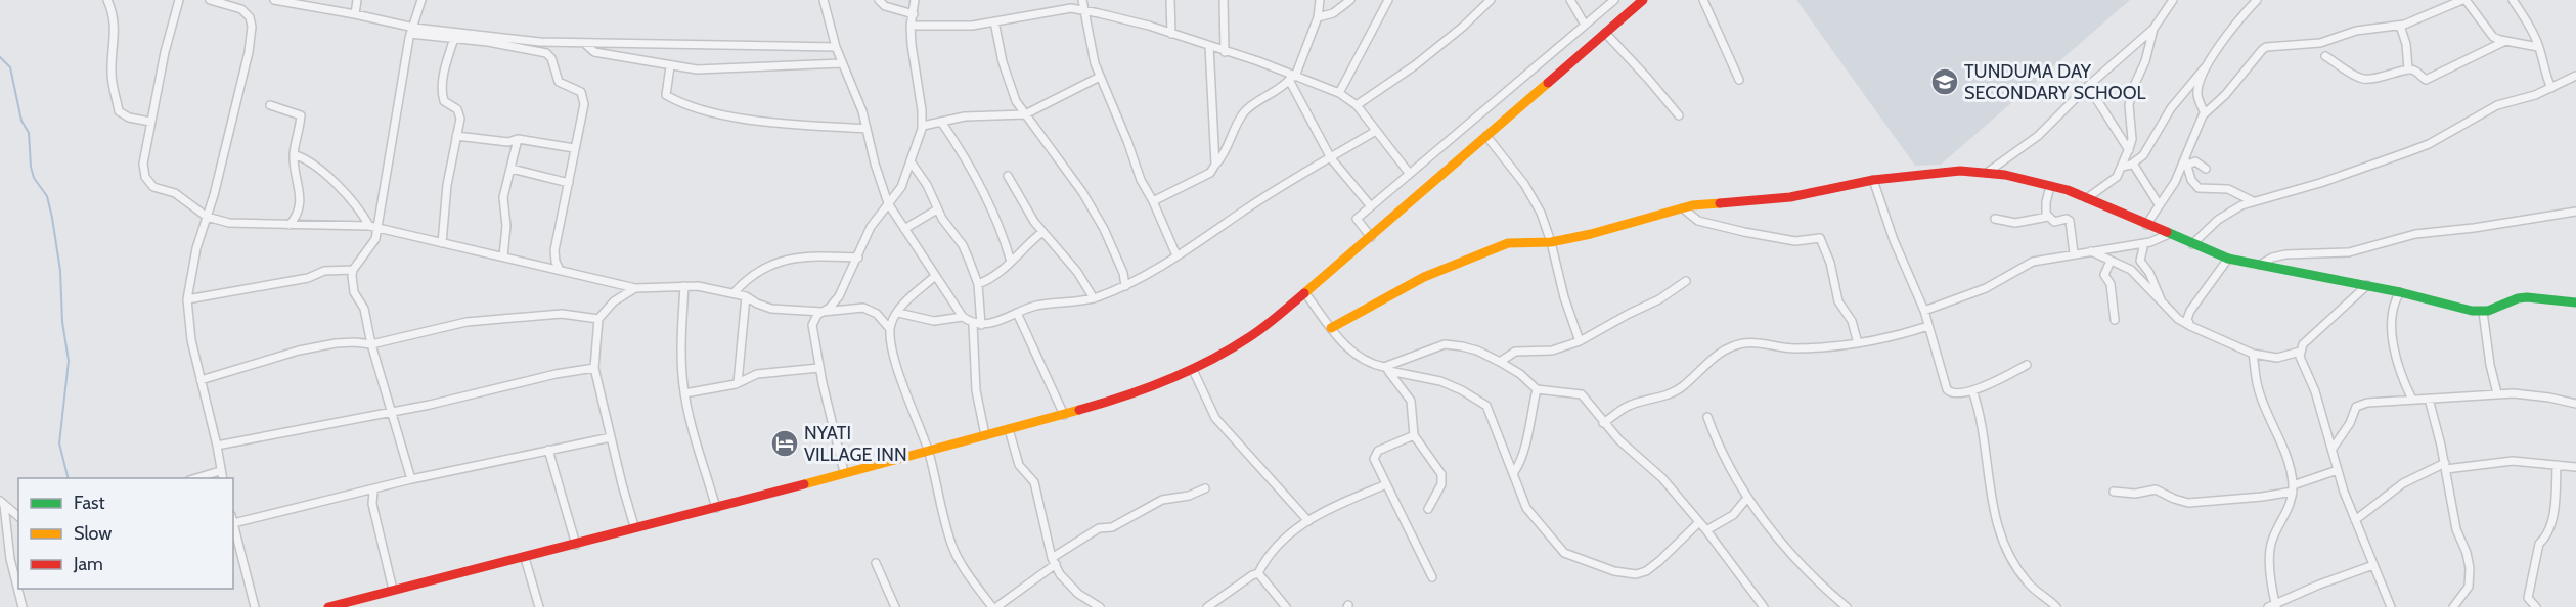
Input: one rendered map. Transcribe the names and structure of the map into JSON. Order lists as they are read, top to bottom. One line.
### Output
{"places":{"school or university":["TUNDUMA DAY SECONDARY SCHOOL"],"hotel":["NYATI VILLAGE INN"]},"legend":["Fast","Slow","Jam"]}
